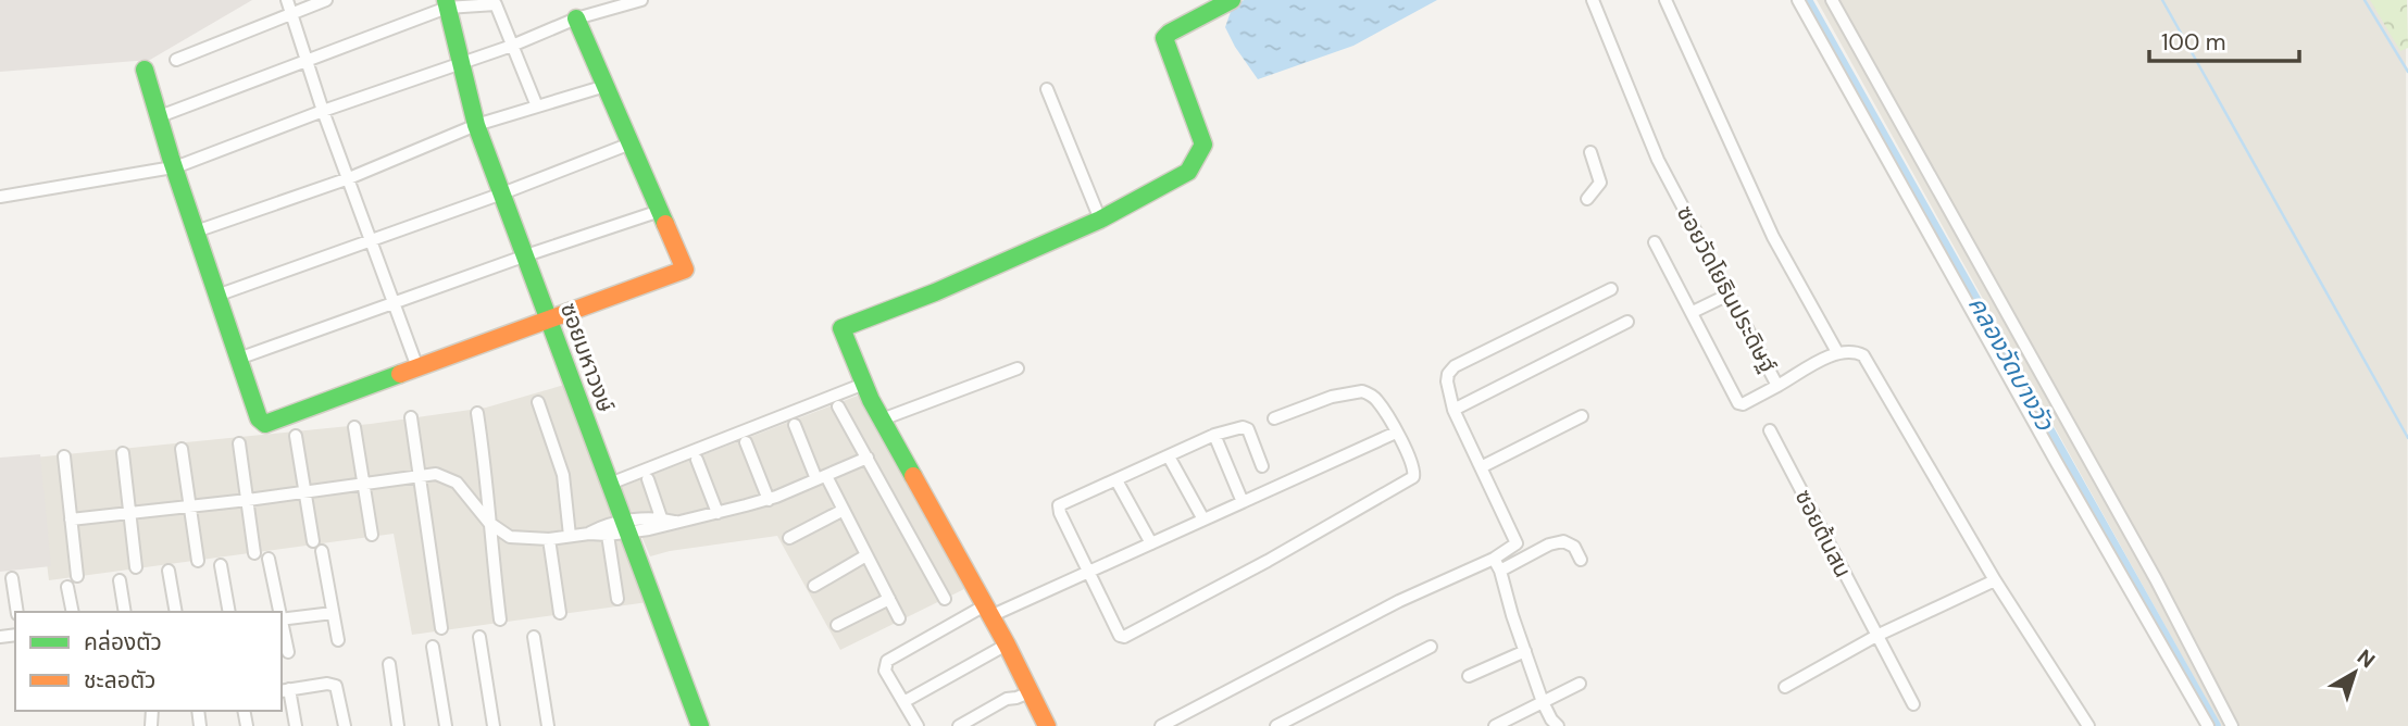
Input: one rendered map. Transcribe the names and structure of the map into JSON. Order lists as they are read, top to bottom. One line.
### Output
{"streets":{"street":["ซอยวัดโยธินประดิษฐ์","ซอยมหาวงษ์","ซอยต้นสน"]},"water":["คลองวัดบางวัว"],"legend":["คล่องตัว","ชะลอตัว"],"scale_bar":"100 m","north":"top right"}
